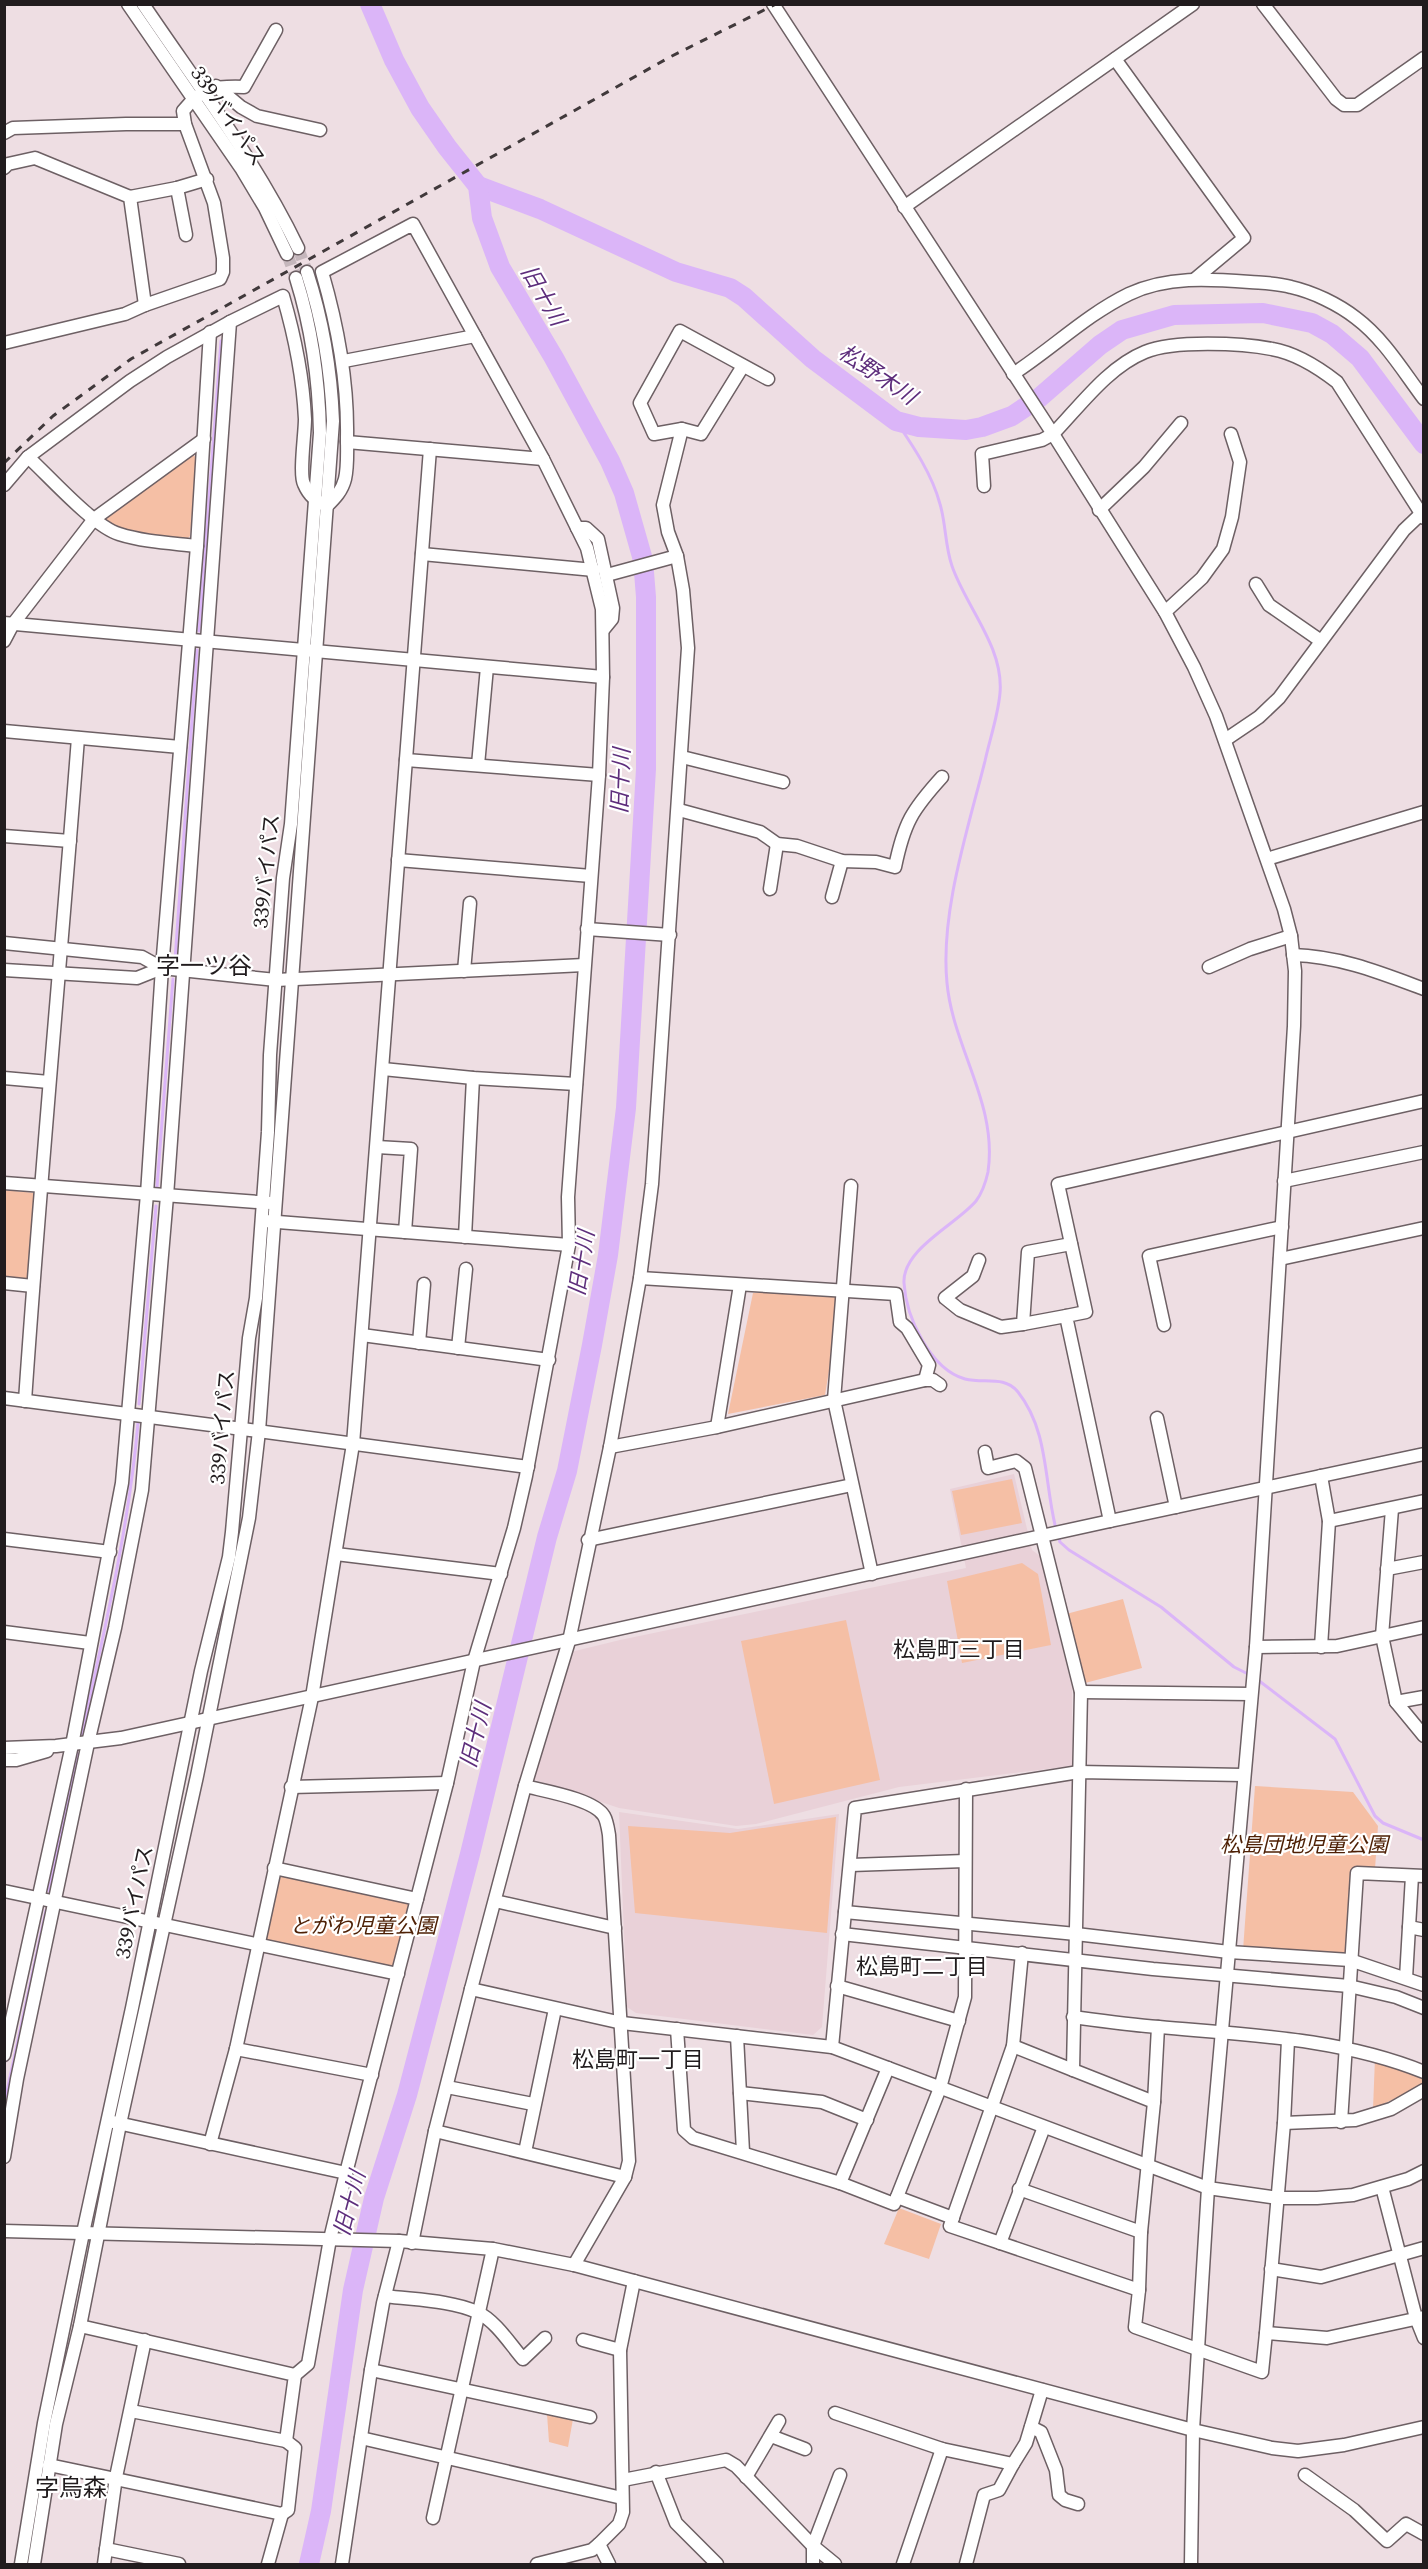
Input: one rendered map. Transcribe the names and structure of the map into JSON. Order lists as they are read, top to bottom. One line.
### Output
{"streets":{"street":["339バイパス"]},"districts":["字一ツ谷","松島町三丁目","松島町二丁目","松島町一丁目","字烏森"],"water":["旧十川","松野木川"],"parks":["松島団地児童公園","とがわ児童公園"]}
